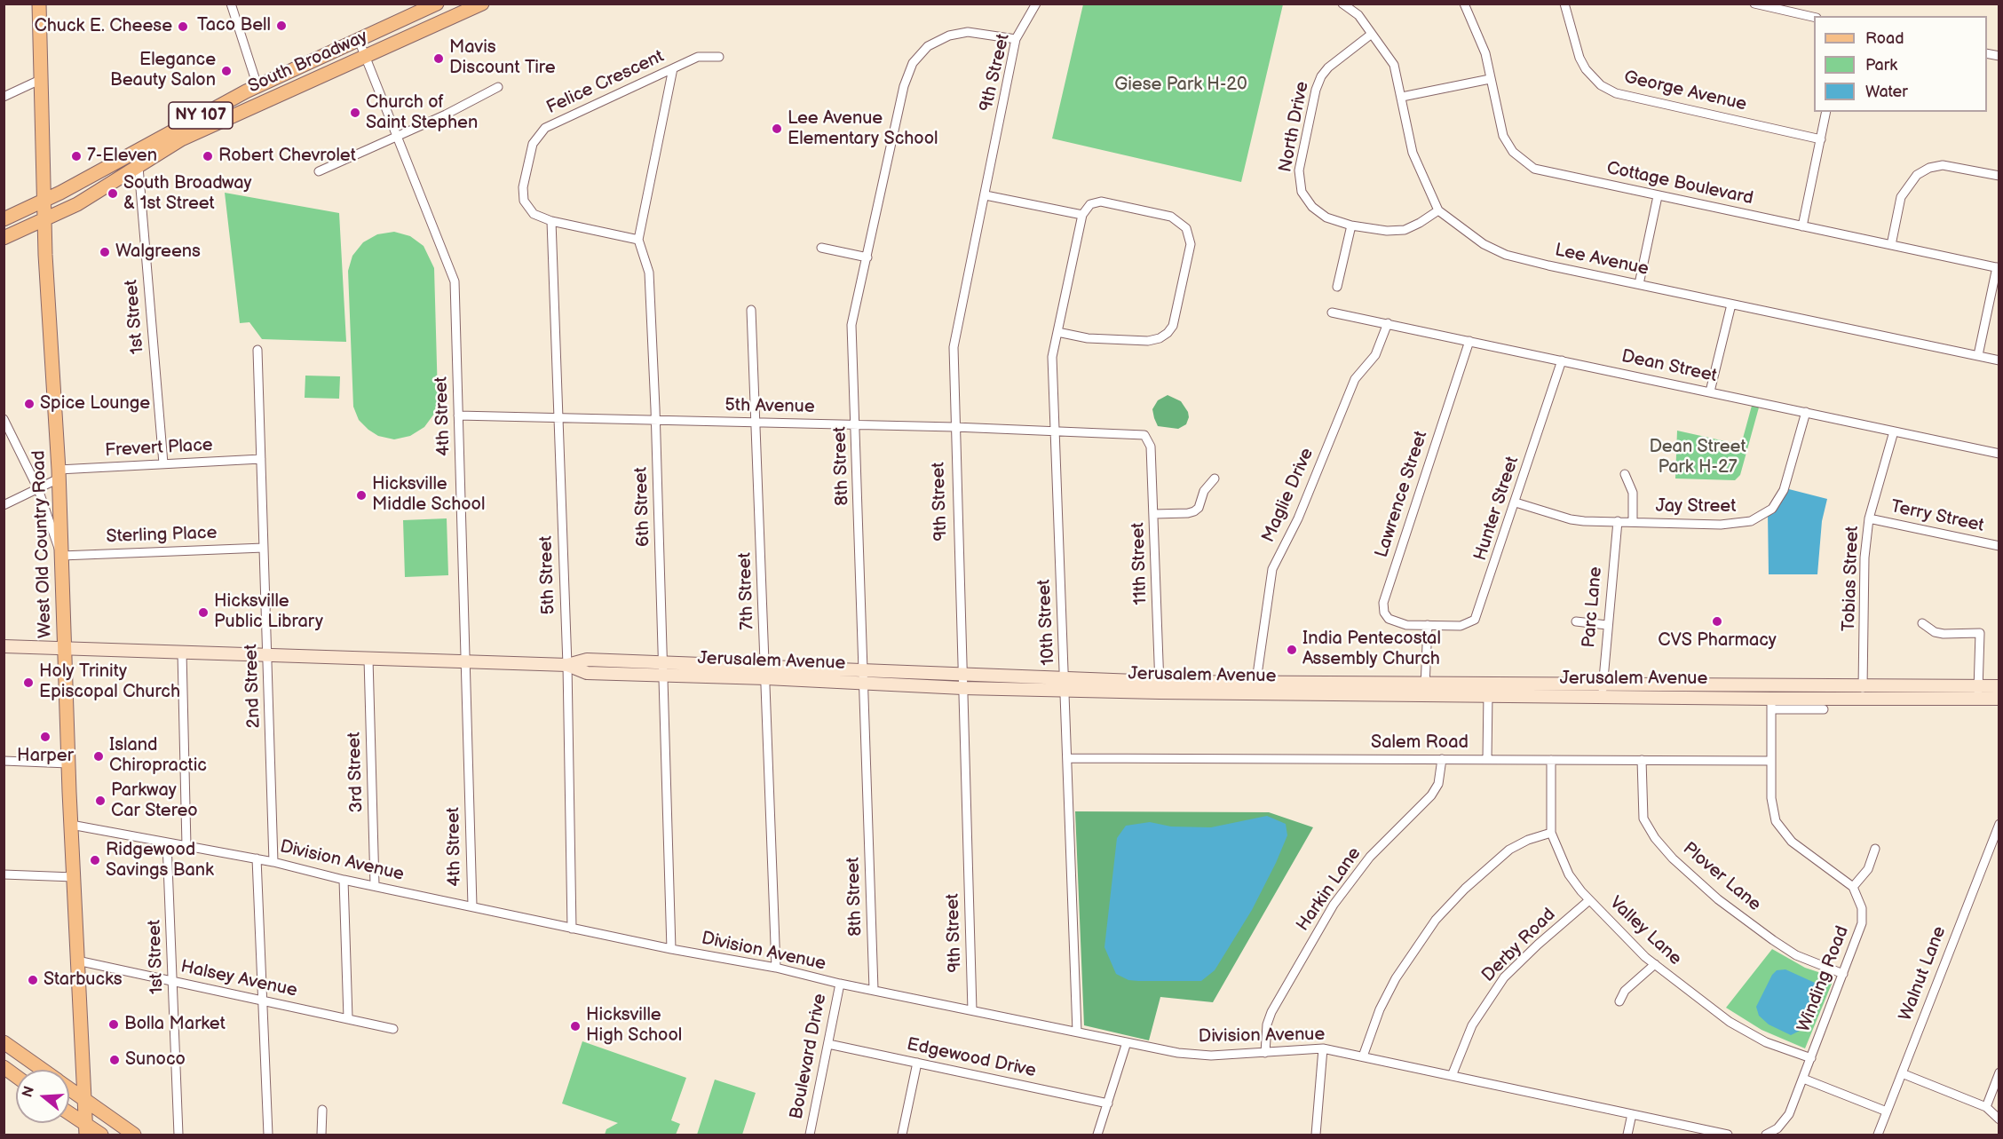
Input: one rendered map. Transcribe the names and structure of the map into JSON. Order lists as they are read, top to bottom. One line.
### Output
{"streets":{"main road":["South Broadway","NY 107","West Old Country Road","Jerusalem Avenue"],"street":["9th Street","Felice Crescent","George Avenue","North Drive","Cottage Boulevard","Lee Avenue","1st Street","Dean Street","5th Avenue","4th Street","Frevert Place","8th Street","Lawrence Street","Maglie Drive","6th Street","Jay Street","Hunter Street","Terry Street","Sterling Place","11th Street","5th Street","Tobias Street","7th Street","Parc Lane","10th Street","2nd Street","Salem Road","3rd Street","Division Avenue","Plover Lane","Harkin Lane","Valley Lane","Derby Road","Walnut Lane","Halsey Avenue","Winding Road","Boulevard Drive","Edgewood Drive"]},"crossings":[["South Broadway","1st Street"],["South Broadway","4th Street"],["South Broadway","West Old Country Road"],["9th Street","5th Avenue"],["9th Street","8th Street"],["9th Street","Jerusalem Avenue"],["9th Street","Division Avenue"],["Felice Crescent","6th Street"],["Felice Crescent","5th Street"],["North Drive","Lee Avenue"],["1st Street","Frevert Place"],["1st Street","Division Avenue"],["1st Street","Halsey Avenue"],["Dean Street","Lawrence Street"],["Dean Street","Maglie Drive"],["Dean Street","Jay Street"],["Dean Street","Hunter Street"],["Dean Street","Tobias Street"],["5th Avenue","4th Street"],["5th Avenue","8th Street"],["5th Avenue","6th Street"],["5th Avenue","11th Street"],["5th Avenue","5th Street"],["5th Avenue","7th Street"],["5th Avenue","10th Street"],["4th Street","Jerusalem Avenue"],["4th Street","Division Avenue"],["Frevert Place","West Old Country Road"],["Frevert Place","2nd Street"],["8th Street","Jerusalem Avenue"],["8th Street","Division Avenue"],["Lawrence Street","Hunter Street"],["Maglie Drive","Jerusalem Avenue"],["6th Street","Jerusalem Avenue"],["6th Street","Division Avenue"],["Jay Street","Hunter Street"],["Jay Street","Parc Lane"],["Terry Street","Tobias Street"],["Sterling Place","West Old Country Road"],["Sterling Place","2nd Street"],["West Old Country Road","Jerusalem Avenue"],["West Old Country Road","Division Avenue"],["West Old Country Road","Halsey Avenue"],["11th Street","Jerusalem Avenue"],["5th Street","Jerusalem Avenue"],["5th Street","Division Avenue"],["Tobias Street","Jerusalem Avenue"],["7th Street","Jerusalem Avenue"],["7th Street","Division Avenue"],["Parc Lane","Jerusalem Avenue"],["10th Street","Jerusalem Avenue"],["10th Street","Salem Road"],["10th Street","Division Avenue"],["Jerusalem Avenue","2nd Street"],["Jerusalem Avenue","3rd Street"],["2nd Street","Division Avenue"],["Salem Road","Plover Lane"],["Salem Road","Harkin Lane"],["Salem Road","Valley Lane"],["3rd Street","Division Avenue"],["Division Avenue","Harkin Lane"],["Division Avenue","Derby Road"],["Division Avenue","Boulevard Drive"],["Plover Lane","Winding Road"],["Valley Lane","Derby Road"],["Valley Lane","Winding Road"],["Boulevard Drive","Edgewood Drive"]],"parks":["Giese Park H-20","Dean Street Park H-27"],"places":["Taco Bell","Chuck E. Cheese","Mavis Discount Tire","Elegance Beauty Salon","Church of Saint Stephen","Lee Avenue Elementary School","7-Eleven","Robert Chevrolet","South Broadway & 1st Street","Walgreens","Spice Lounge","Hicksville Middle School","Hicksville Public Library","CVS Pharmacy","India Pentecostal Assembly Church","Holy Trinity Episcopal Church","Harper","Island Chiropractic","Parkway Car Stereo","Ridgewood Savings Bank","Starbucks","Bolla Market","Hicksville High School","Sunoco"],"legend":["Road","Park","Water"],"north":"left"}
